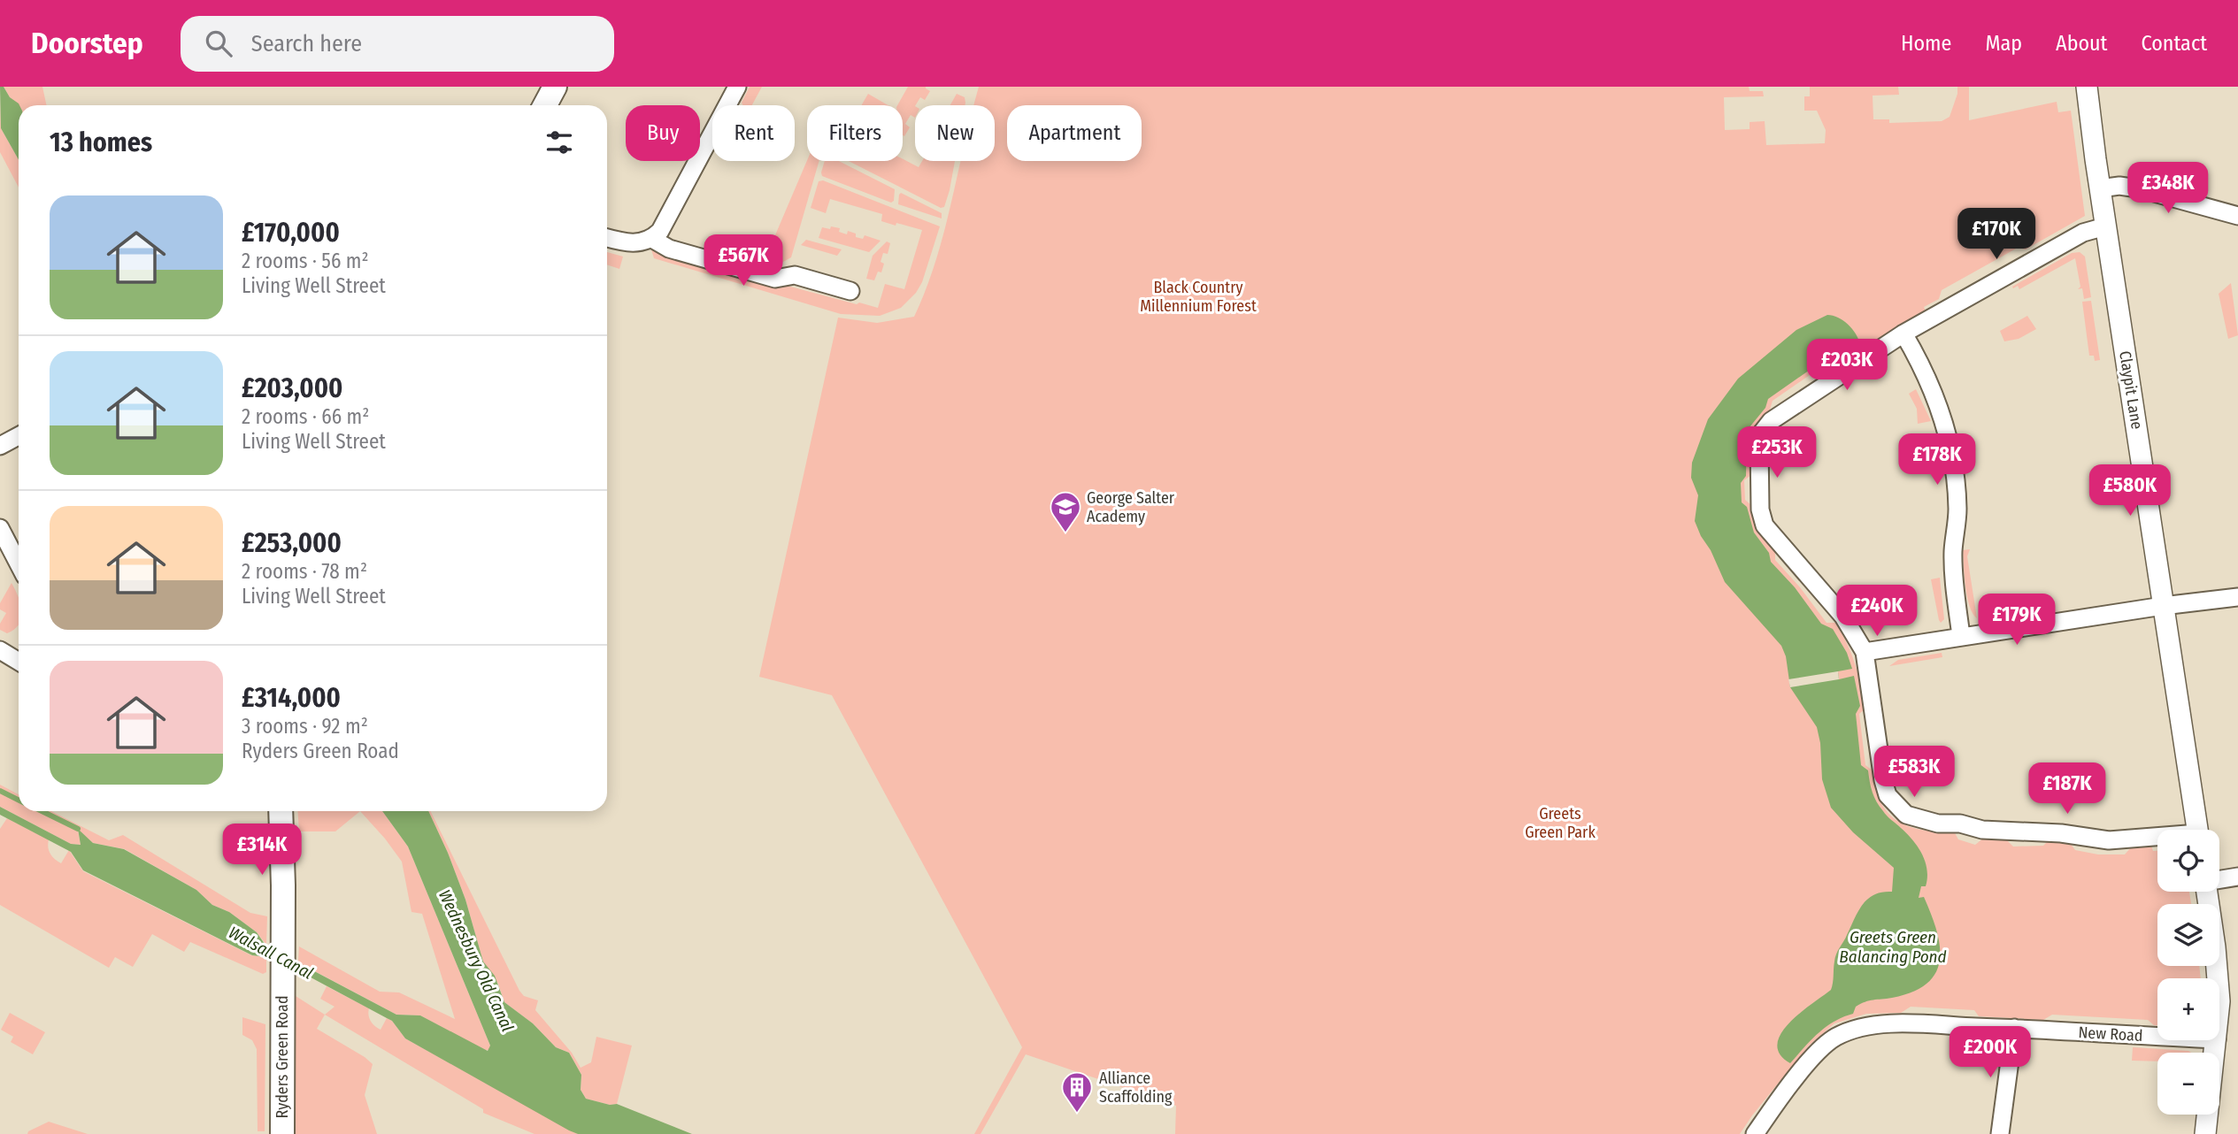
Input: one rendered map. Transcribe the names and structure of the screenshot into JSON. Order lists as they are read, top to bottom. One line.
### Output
{"streets":{"main road":["Ryders Green Road"],"street":["Claypit Lane","New Road"]},"water":["Greets Green Balancing Pond","Walsall Canal","Wednesbury Old Canal"],"parks":["Black Country Millennium Forest","Greets Green Park"],"places":{"school or university":["George Salter Academy"],"building":["Alliance Scaffolding"]},"page":{"header":"Doorstep","search":"Search here","nav":["Home","Map","About","Contact"],"chip":["Buy","Rent","Filters","New","Apartment"],"heading":"13 homes","price":["£348K","£170K","£567K","£203K","£253K","£178K","£580K","£240K","£179K","£583K","£187K","£314K","£200K"],"list":[{"name":"£170,000","note":"2 rooms · 56 m² · Living Well Street"},{"name":"£203,000","note":"2 rooms · 66 m² · Living Well Street"},{"name":"£253,000","note":"2 rooms · 78 m² · Living Well Street"},{"name":"£314,000","note":"3 rooms · 92 m² · Ryders Green Road"}],"map_buttons":["+","−"]}}
